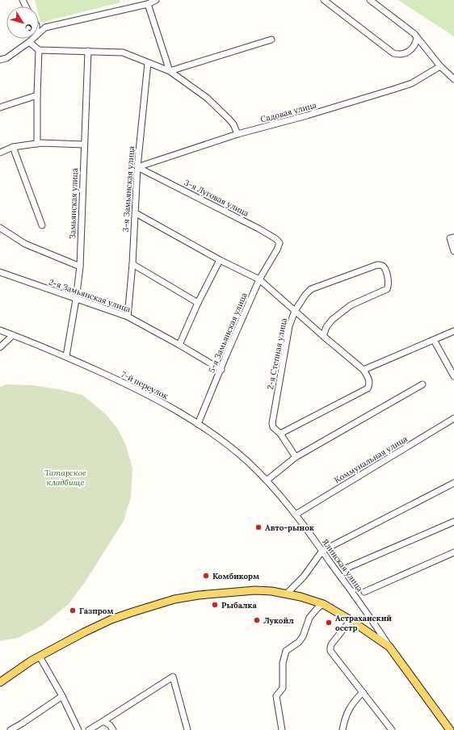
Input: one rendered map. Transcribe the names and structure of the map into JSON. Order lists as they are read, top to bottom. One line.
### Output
{"streets":{"street":["Садовая улица","3-я Замьянская улица","3-я Луговая улица","Замьянская улица","2-я Замьянская улица","5-я Замьянская улица","2-я Степная улица","7-й переулок","Коммунальная улица","Ялинская улица"]},"crossings":[["Садовая улица","3-я Замьянская улица"],["Садовая улица","3-я Луговая улица"],["3-я Замьянская улица","3-я Луговая улица"],["3-я Замьянская улица","2-я Замьянская улица"],["3-я Луговая улица","5-я Замьянская улица"],["Замьянская улица","2-я Замьянская улица"],["Замьянская улица","7-й переулок"],["2-я Замьянская улица","5-я Замьянская улица"],["5-я Замьянская улица","7-й переулок"],["7-й переулок","Ялинская улица"],["Коммунальная улица","Ялинская улица"]],"parks":["Татарское кладбище"],"places":["Авто-рынок","Комбикорм","Рыбалка","Газпром","Лукойл","Астраханский осетр"],"north":"bottom right"}
